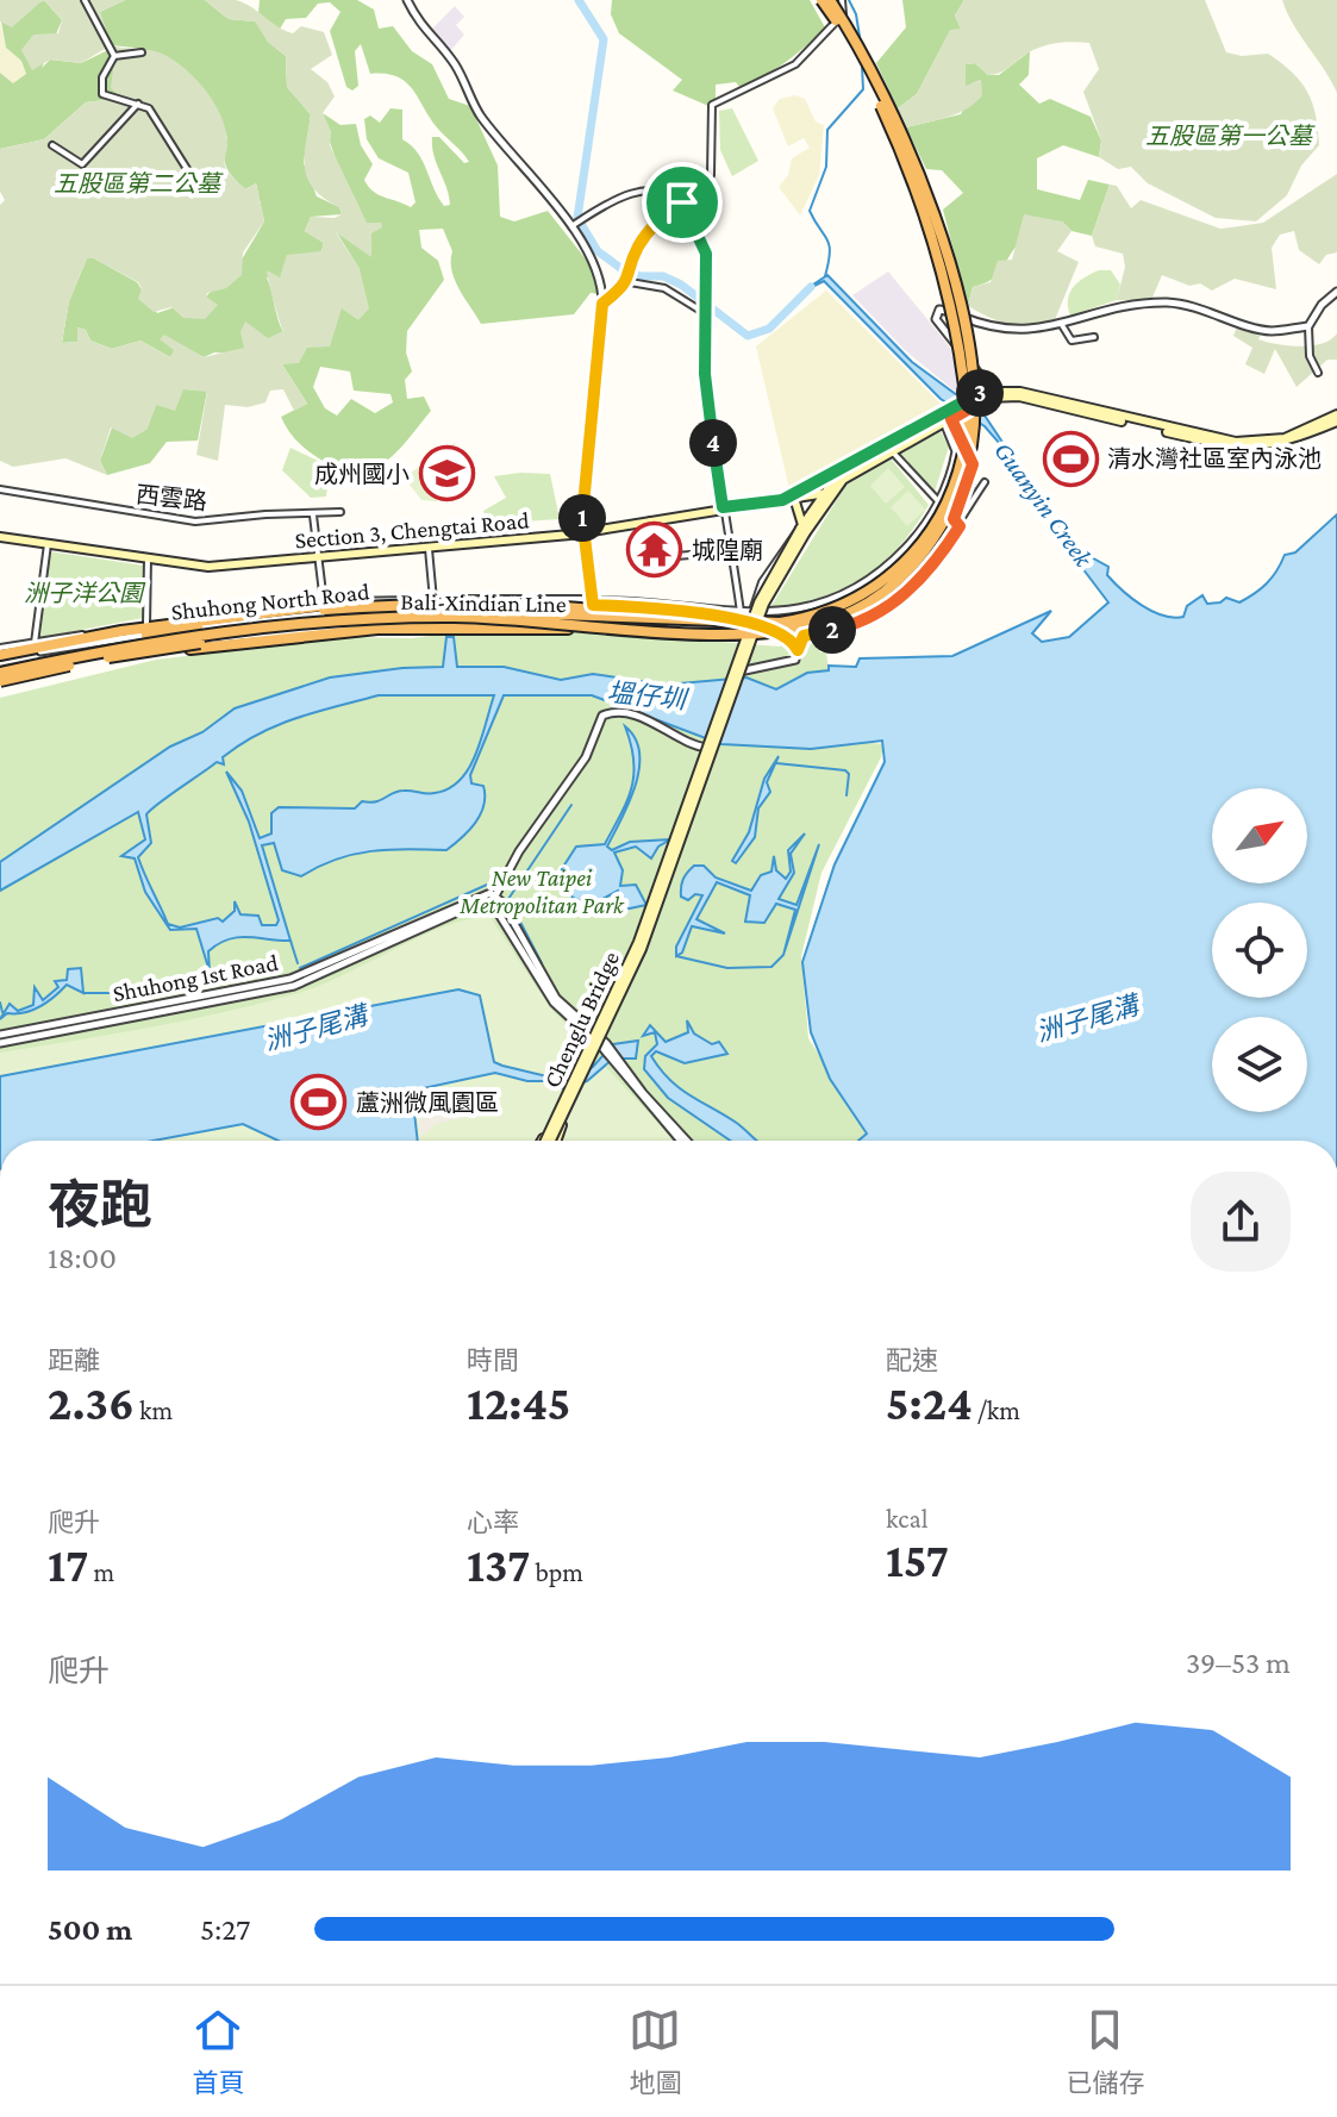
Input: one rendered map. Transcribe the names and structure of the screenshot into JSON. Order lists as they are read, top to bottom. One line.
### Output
{"streets":{"highway":["Bali-Xindian Line"],"main road":["Section 3, Chengtai Road","Chenglu Bridge"],"street":["西雲路","Shuhong North Road","Shuhong 1st Road"]},"crossings":[["Section 3, Chengtai Road","Shuhong North Road"],["Shuhong North Road","Bali-Xindian Line"]],"water":["Guanyin Creek","塭仔圳","洲子尾溝"],"parks":["五股區第一公墓","五股區第二公墓","洲子洋公園","New Taipei Metropolitan Park"],"places":{"sports":["清水灣社區室內泳池","蘆洲微風園區"],"school or university":["成州國小"],"temple":["城隍廟"]},"north":"top right","page":{"pins":["3","4","1","2"],"heading":["夜跑","18:00"],"stats":[["距離","2.36 km"],["時間","12:45"],["配速","5:24 /km"],["爬升","17 m"],["心率","137 bpm"],["kcal","157"]],"chart":["爬升","39–53 m"],"list":[{"name":"500 m","note":"5:27"}],"tabs":["首頁","地圖","已儲存"]}}
